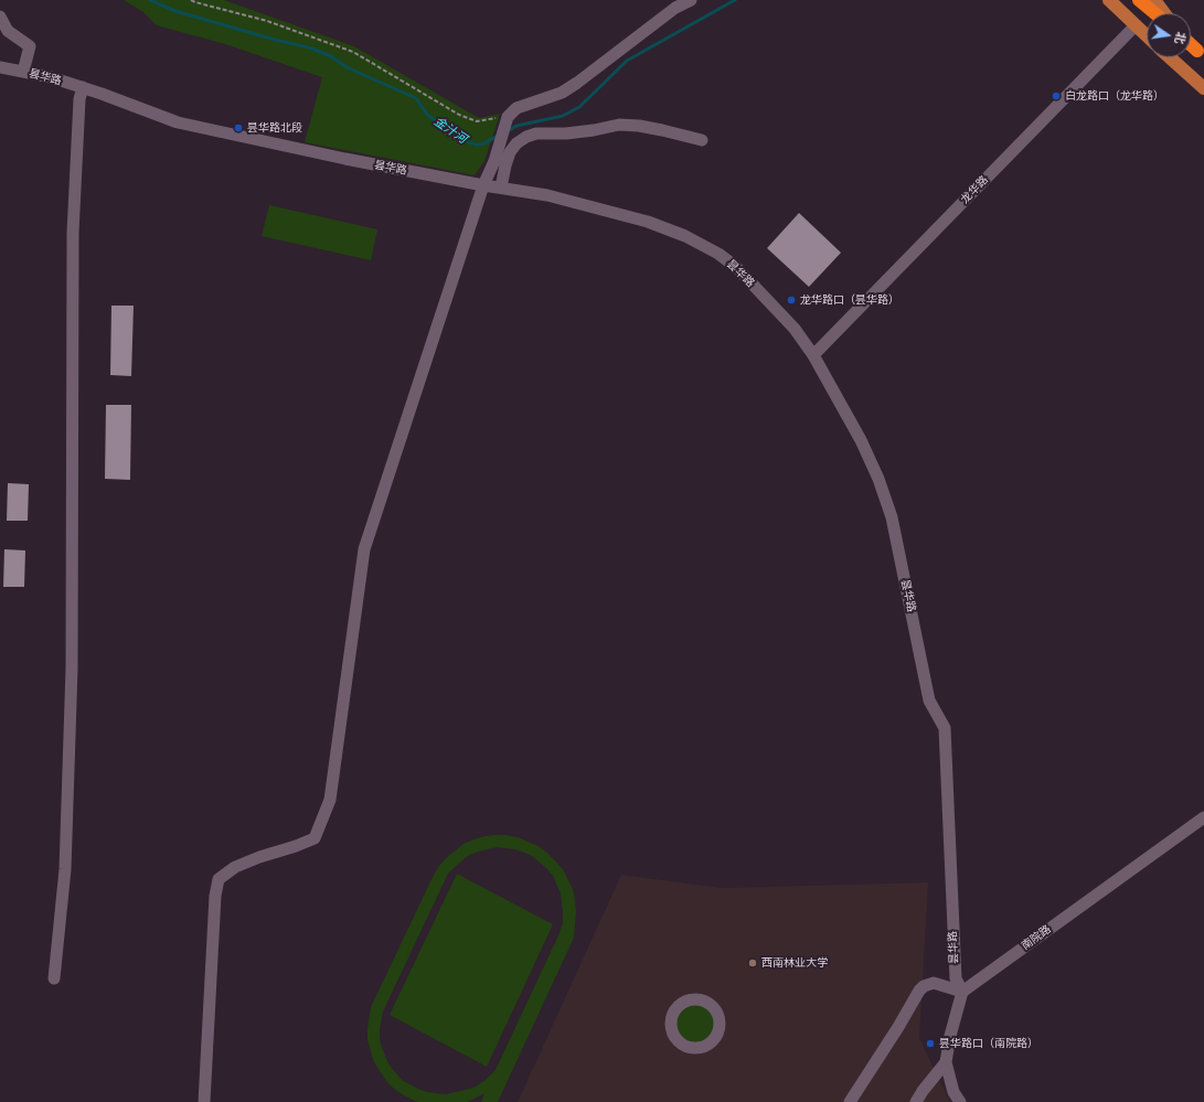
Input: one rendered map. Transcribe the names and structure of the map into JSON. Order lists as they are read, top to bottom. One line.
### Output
{"streets":{"street":["昙华路","龙华路","南院路"]},"crossings":[["昙华路","龙华路"],["昙华路","南院路"]],"water":["金汁河"],"places":["白龙路口（龙华路）","昙华路北段","龙华路口（昙华路）","西南林业大学","昙华路口（南院路）"],"north":"right"}
